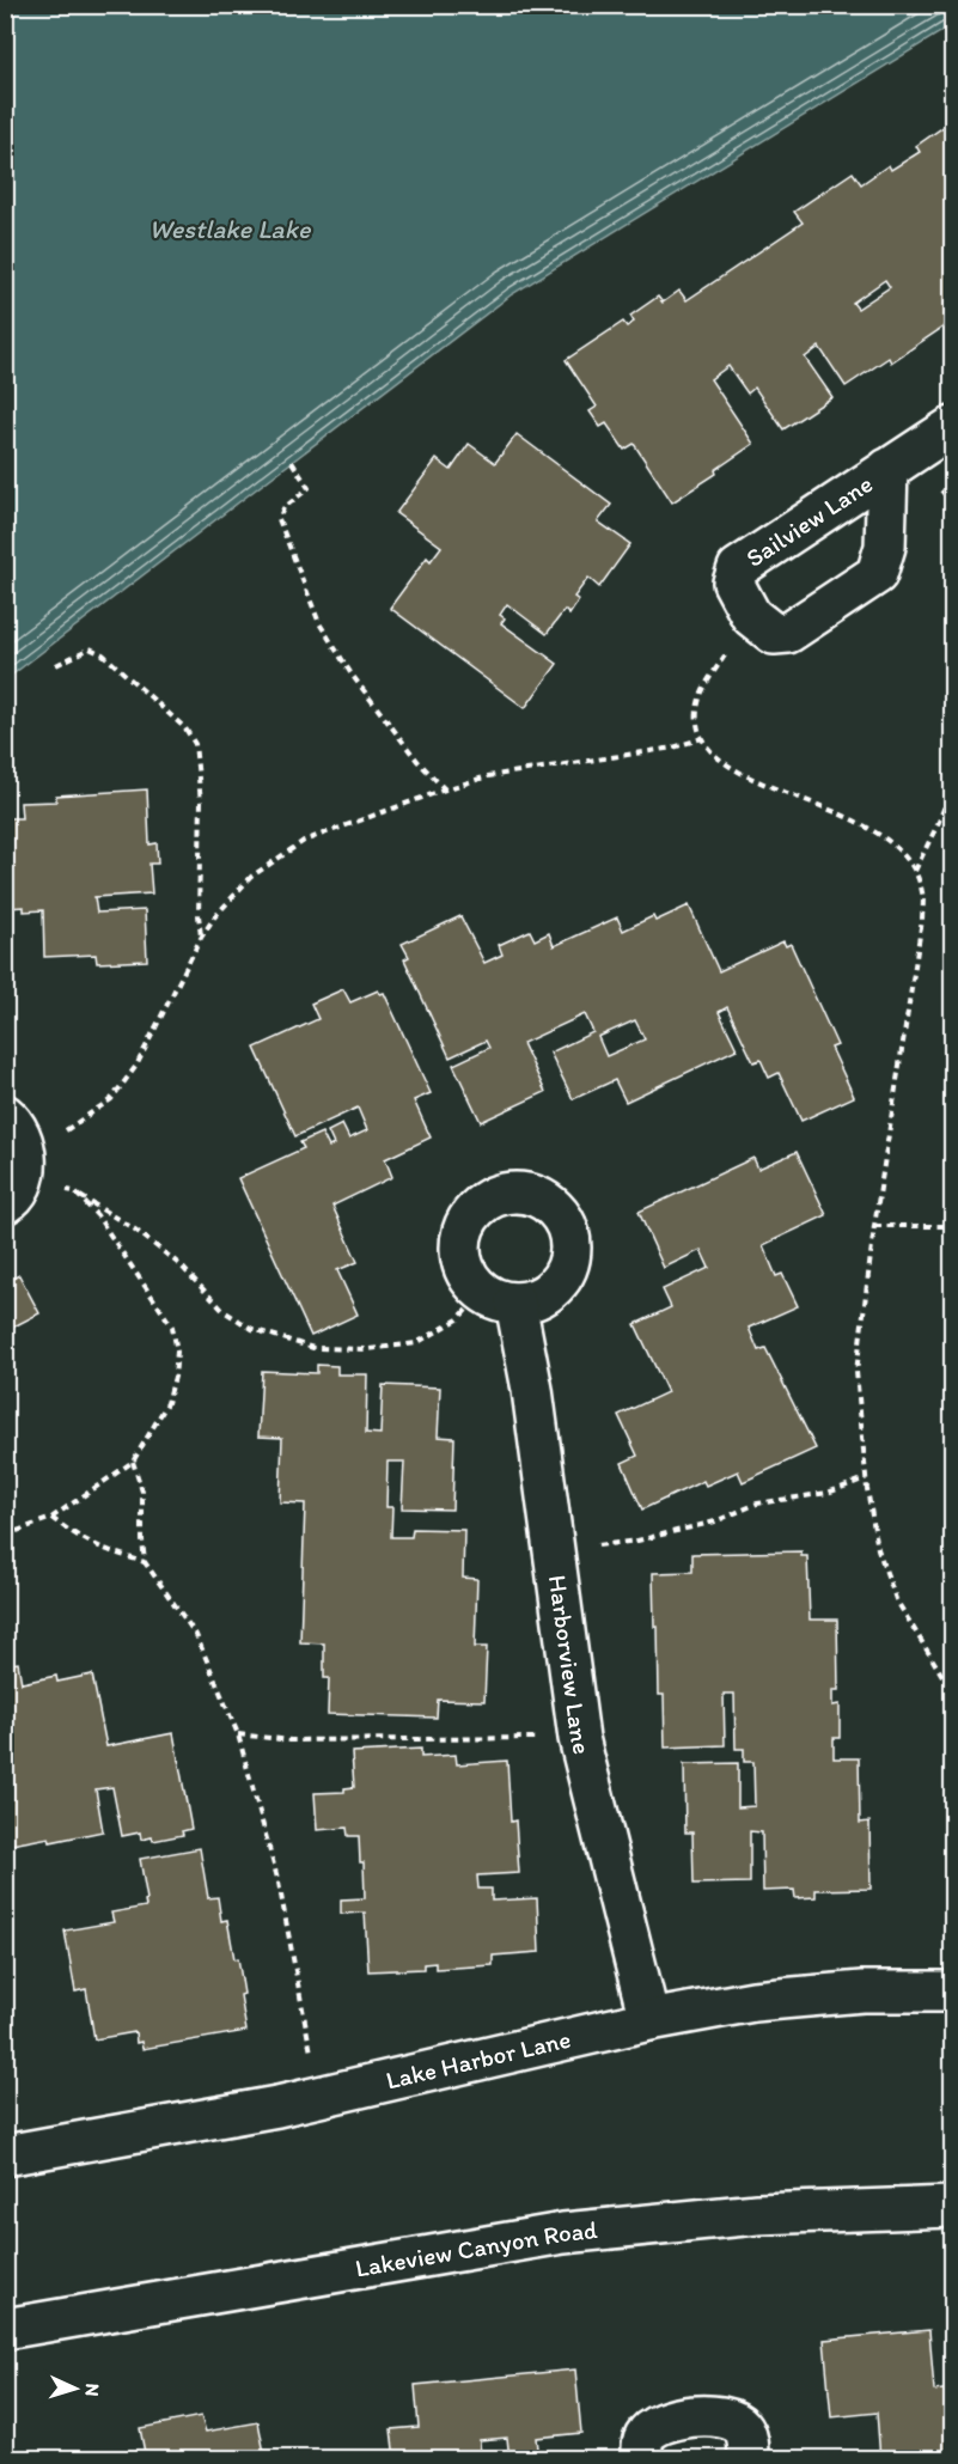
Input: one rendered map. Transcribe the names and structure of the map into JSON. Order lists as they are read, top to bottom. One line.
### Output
{"streets":{"street":["Sailview Lane","Harborview Lane","Lake Harbor Lane","Lakeview Canyon Road"]},"crossings":[["Harborview Lane","Lake Harbor Lane"]],"water":["Westlake Lake"],"north":"right"}
